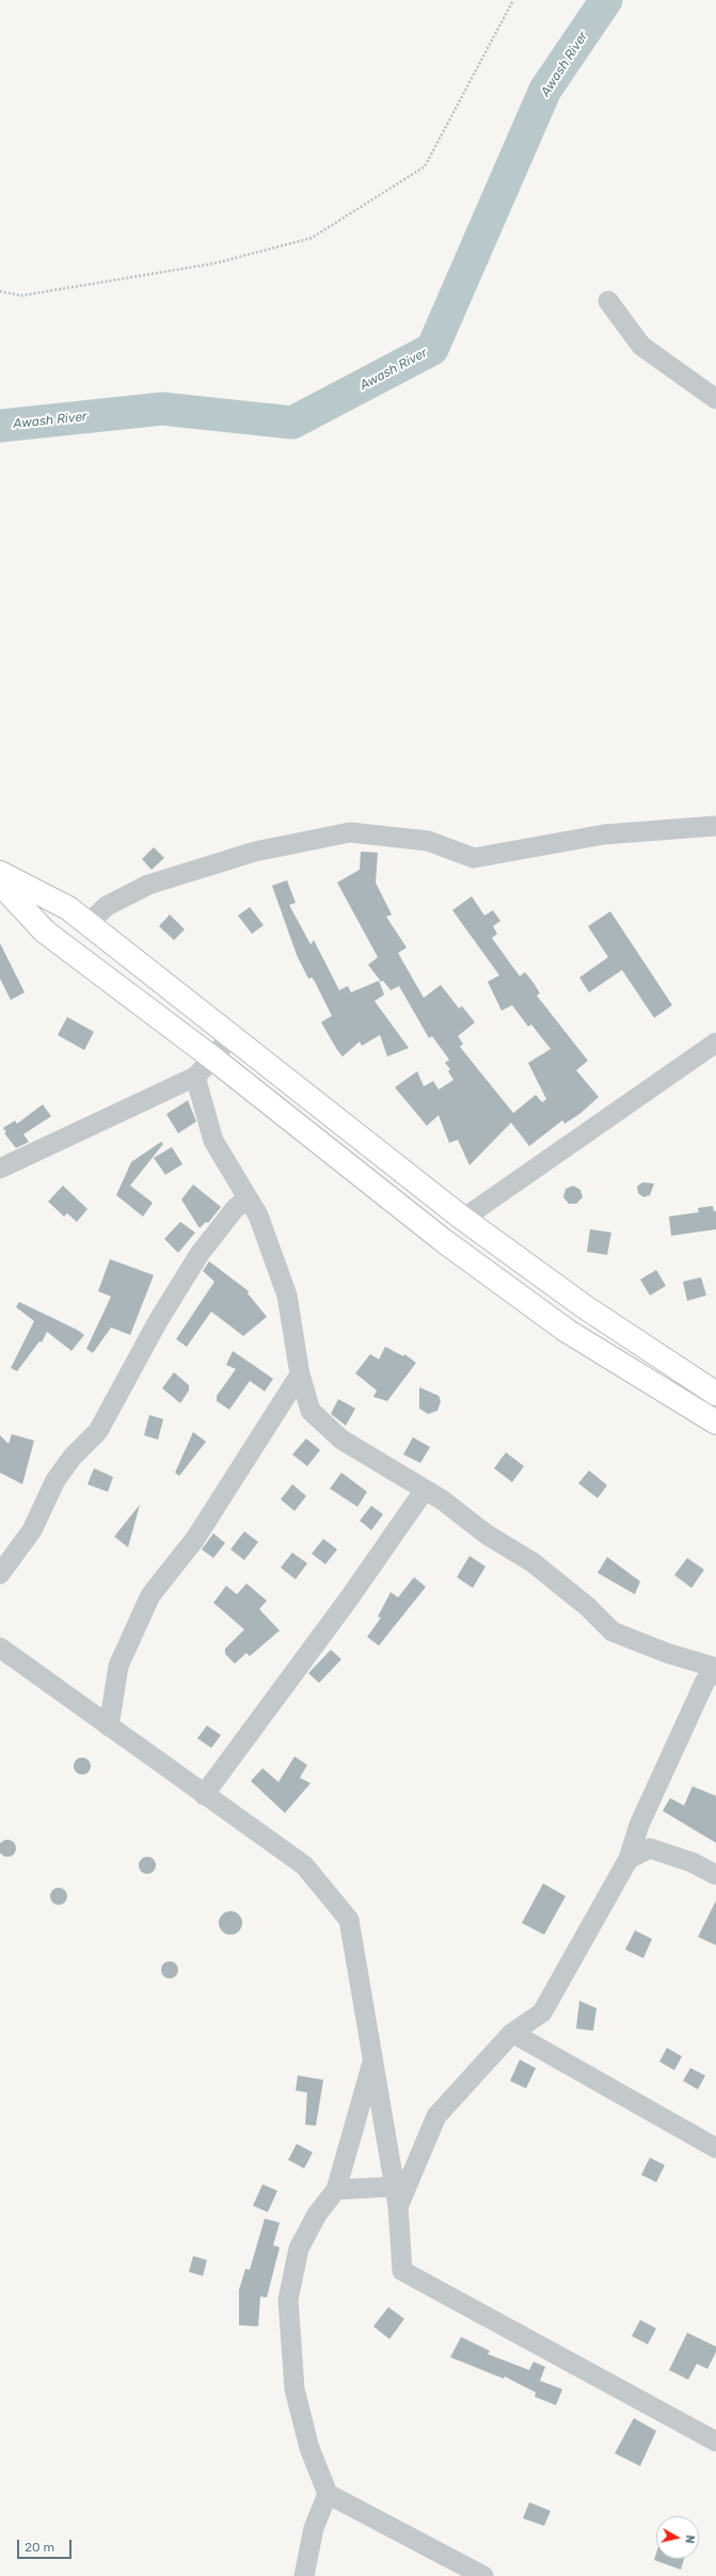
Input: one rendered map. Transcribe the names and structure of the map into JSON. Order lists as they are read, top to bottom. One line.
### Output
{"water":["Awash River"],"scale_bar":"20 m","north":"right"}
